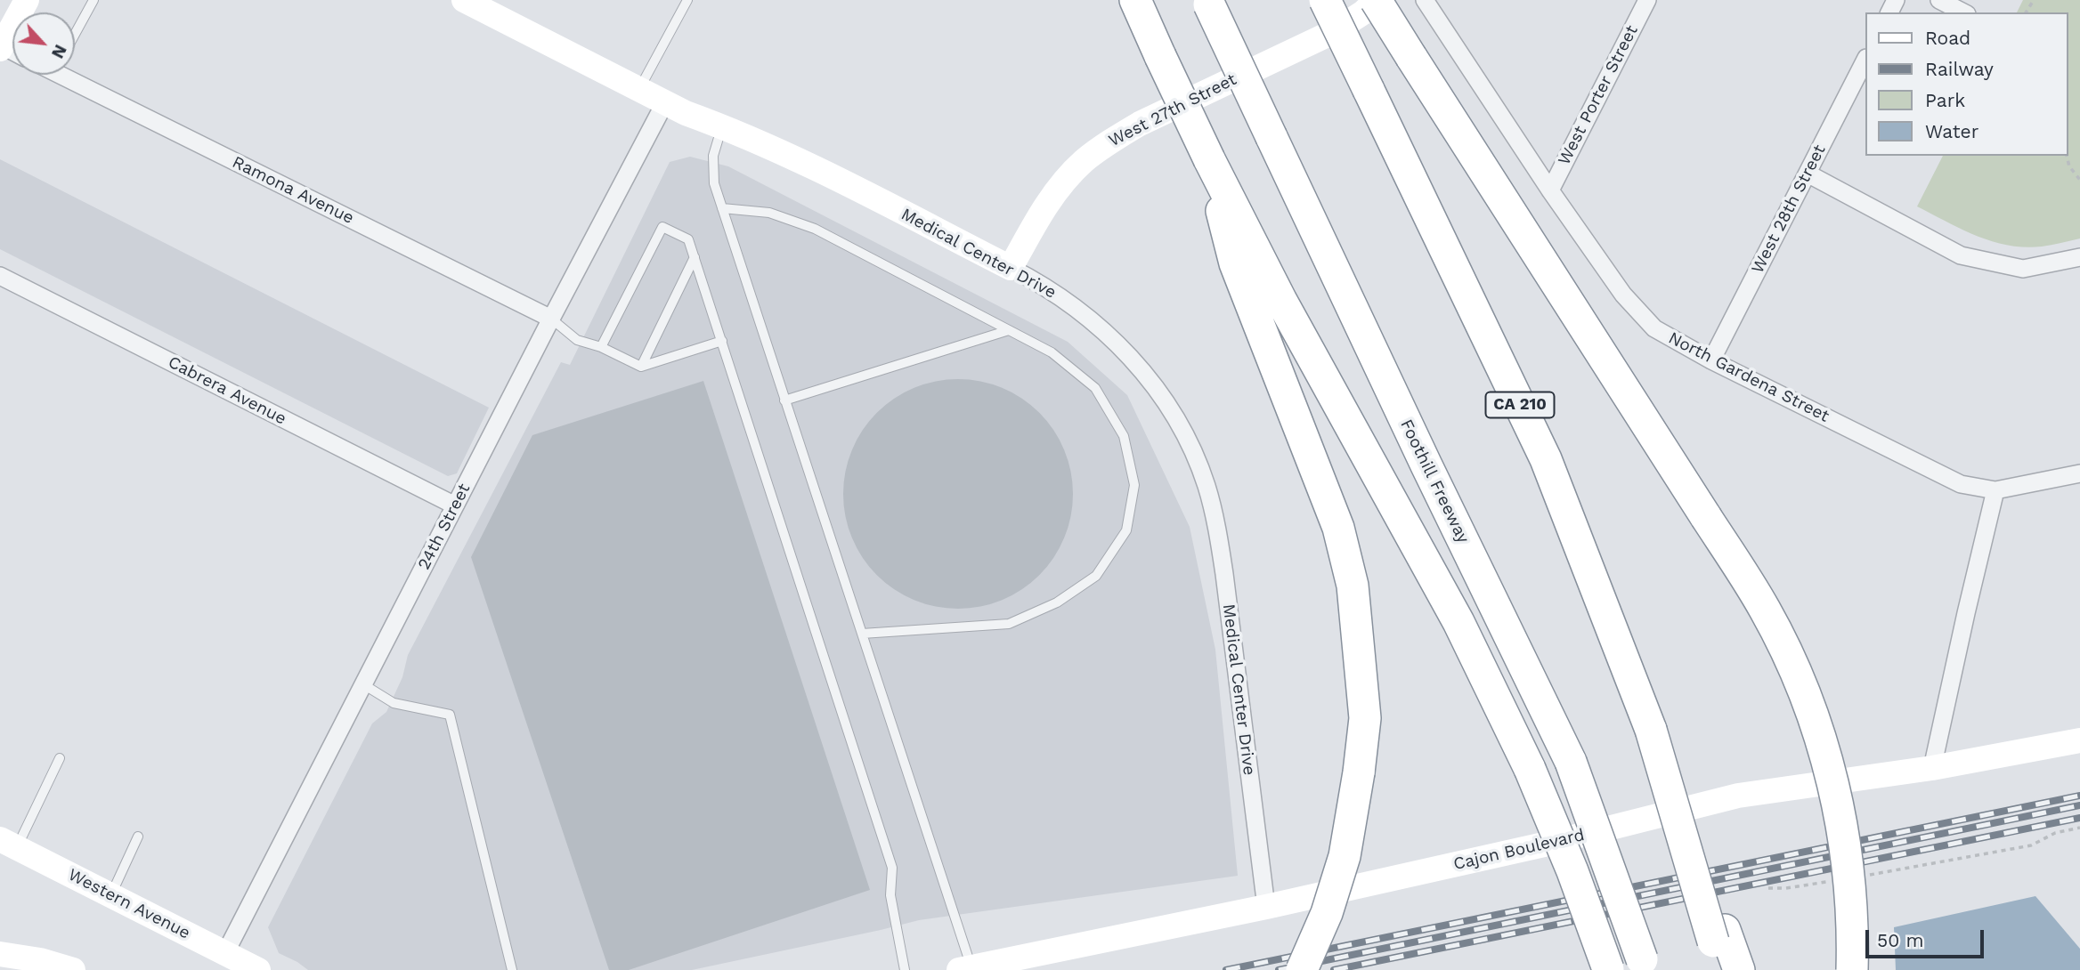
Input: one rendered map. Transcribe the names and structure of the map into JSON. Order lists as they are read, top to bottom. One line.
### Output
{"streets":{"highway":["CA 210","Foothill Freeway"],"street":["West Porter Street","West 27th Street","Ramona Avenue","West 28th Street","Medical Center Drive","North Gardena Street","Cabrera Avenue","24th Street","Cajon Boulevard","Western Avenue"]},"crossings":[["West Porter Street","North Gardena Street"],["West 27th Street","Medical Center Drive"],["Ramona Avenue","24th Street"],["West 28th Street","North Gardena Street"],["Medical Center Drive","24th Street"],["Medical Center Drive","Cajon Boulevard"],["Cabrera Avenue","24th Street"],["24th Street","Western Avenue"]],"legend":["Road","Railway","Park","Water"],"scale_bar":"50 m","north":"bottom right"}
